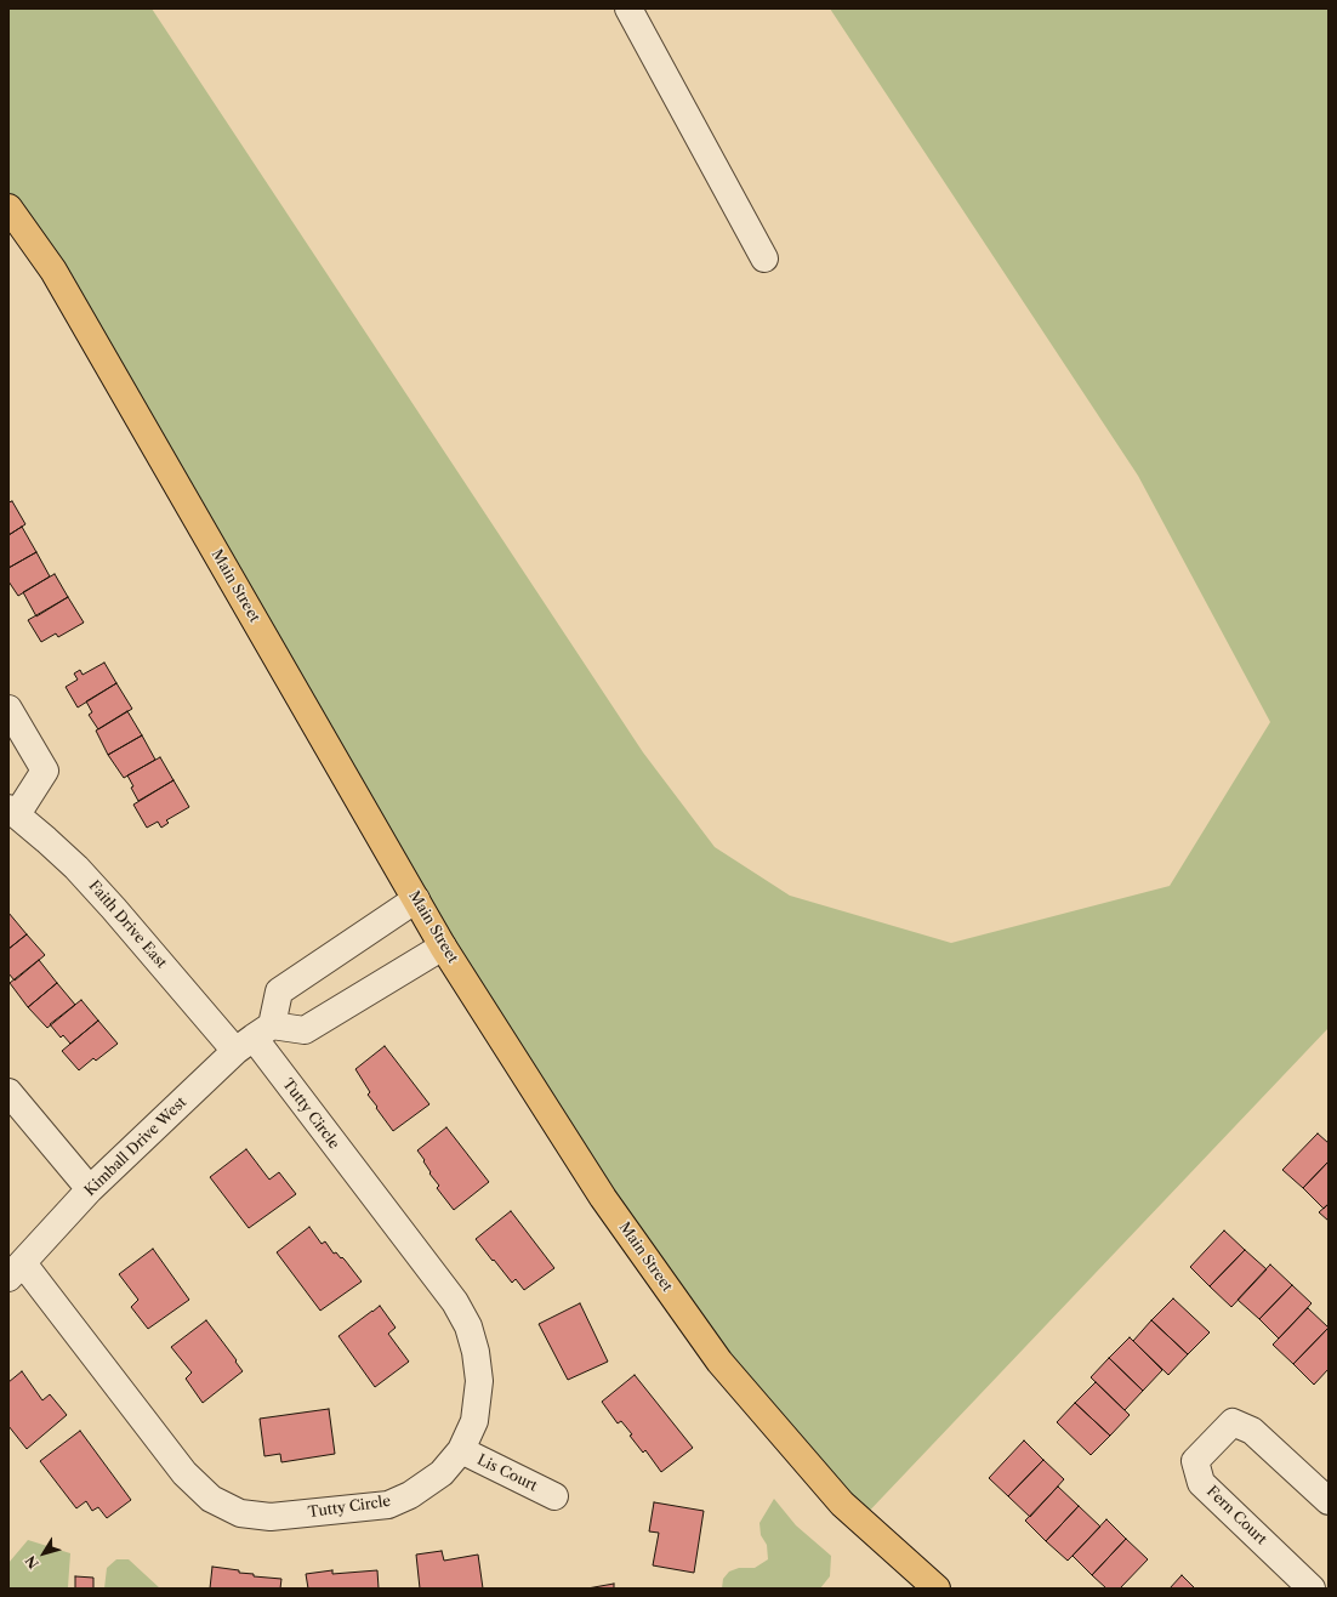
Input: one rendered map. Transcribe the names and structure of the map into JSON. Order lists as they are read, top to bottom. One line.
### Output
{"streets":{"main road":["Main Street"],"street":["Faith Drive East","Tutty Circle","Kimball Drive West","Lis Court","Fern Court"]},"crossings":[["Faith Drive East","Tutty Circle"],["Faith Drive East","Kimball Drive West"],["Tutty Circle","Kimball Drive West"],["Tutty Circle","Lis Court"]],"north":"bottom left"}
